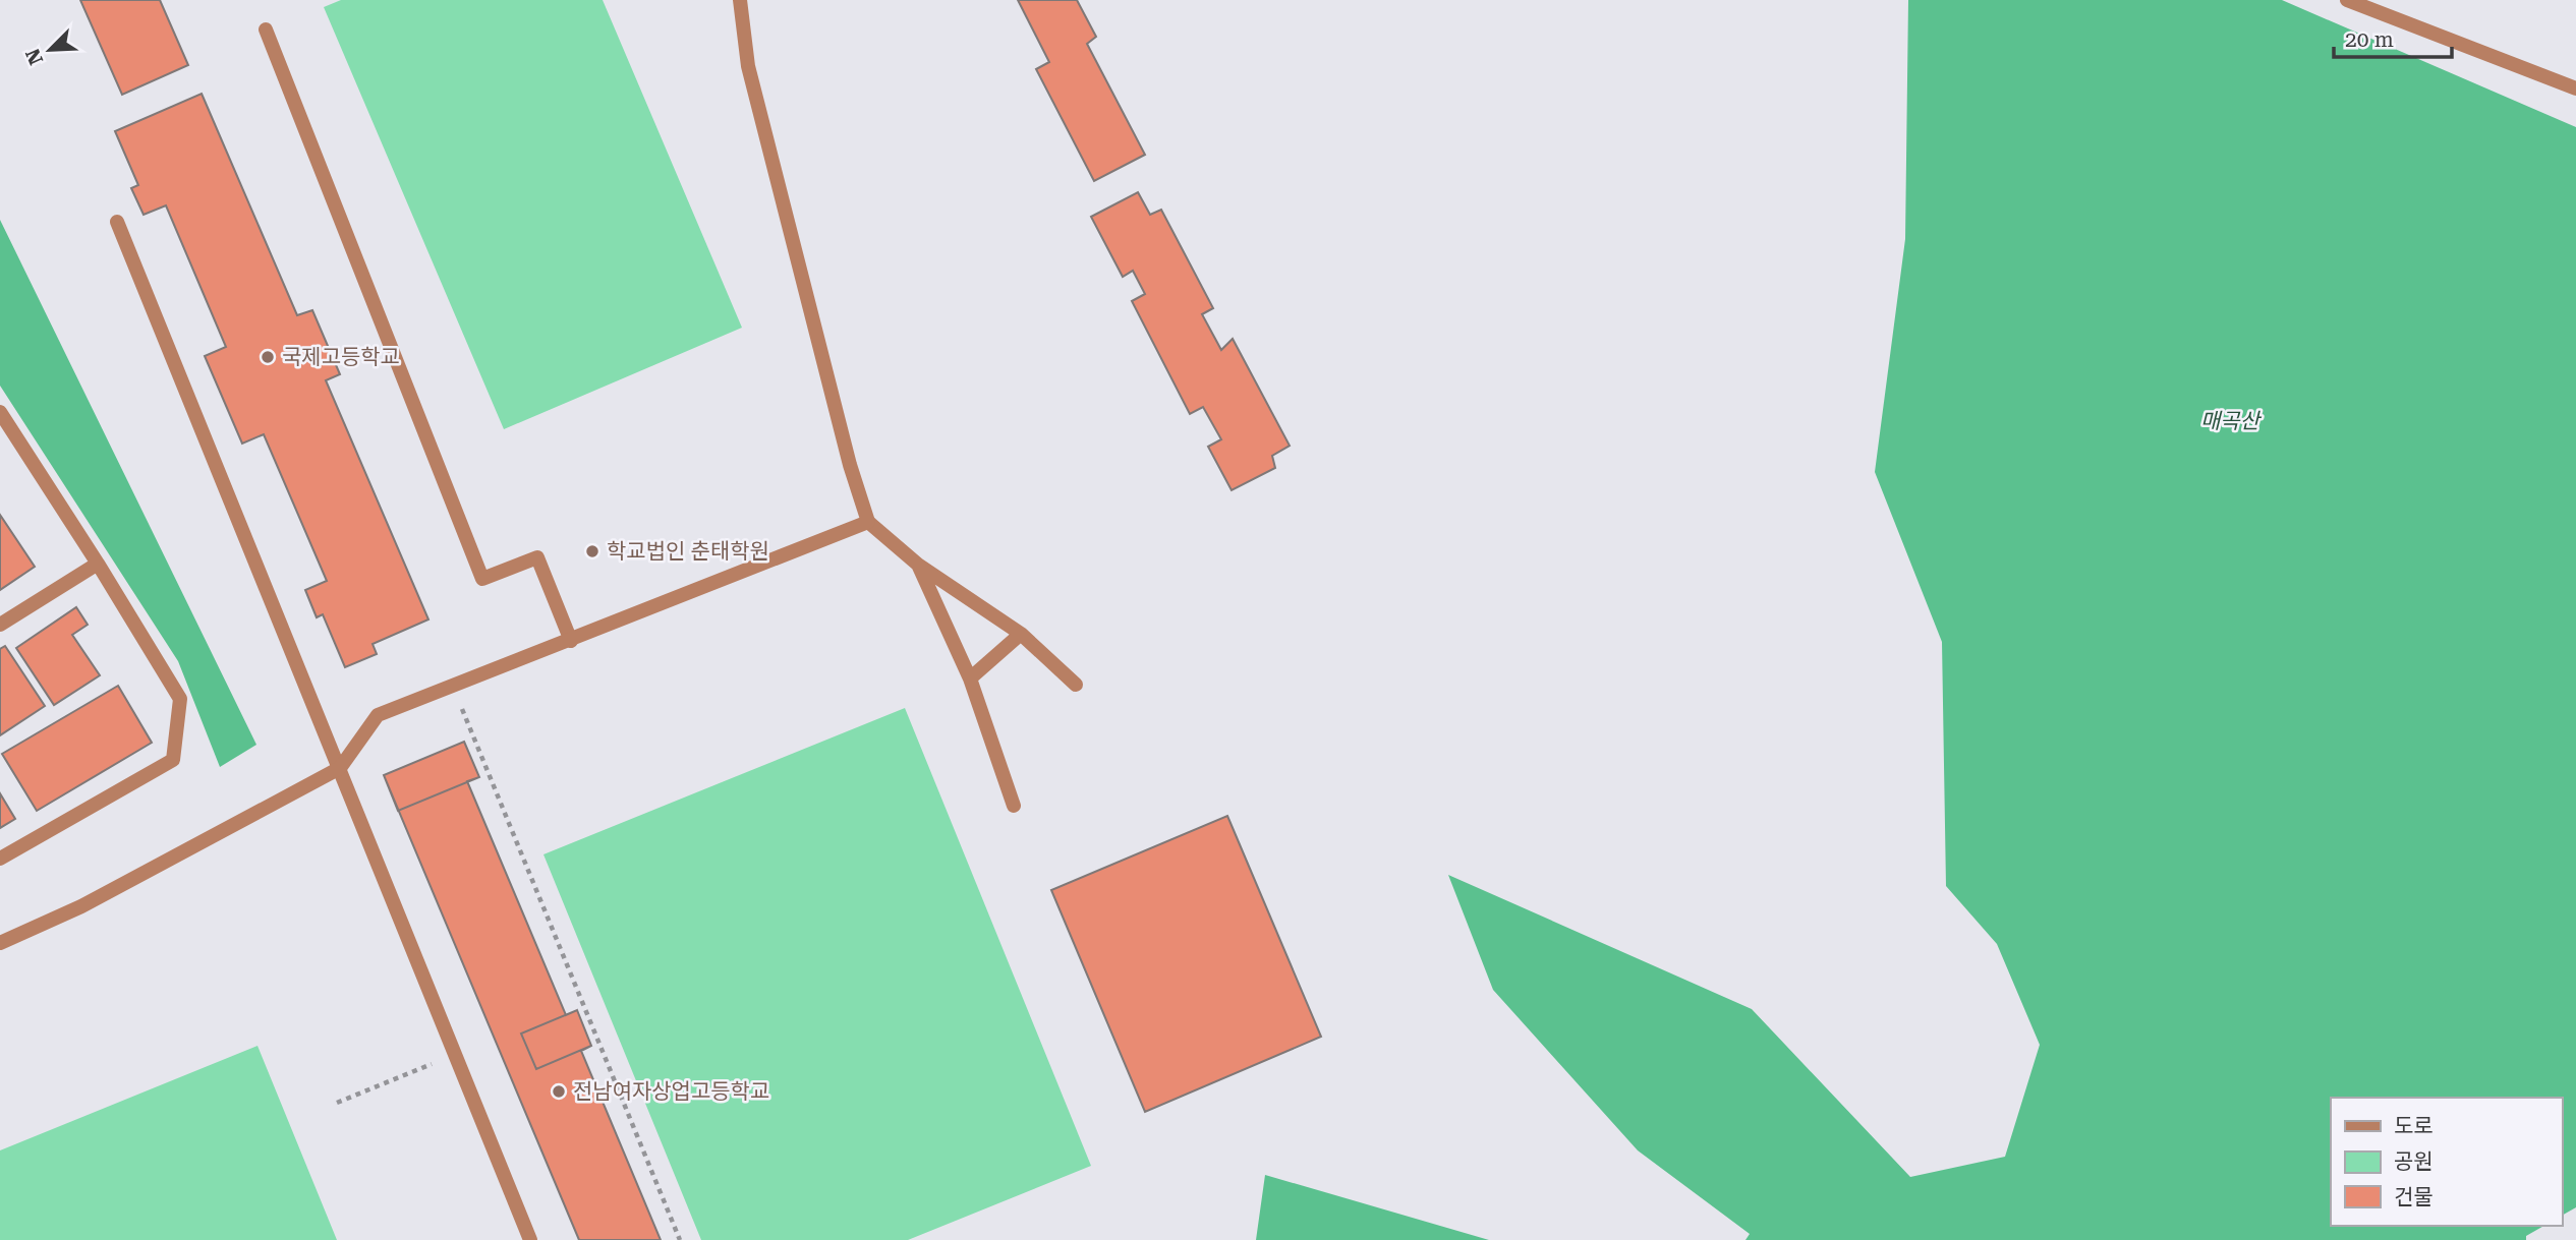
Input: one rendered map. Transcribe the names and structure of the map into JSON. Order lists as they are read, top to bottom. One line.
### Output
{"parks":["매곡산"],"places":["국제고등학교","학교법인 춘태학원","전남여자상업고등학교"],"legend":["도로","공원","건물"],"scale_bar":"20 m","north":"bottom left"}
